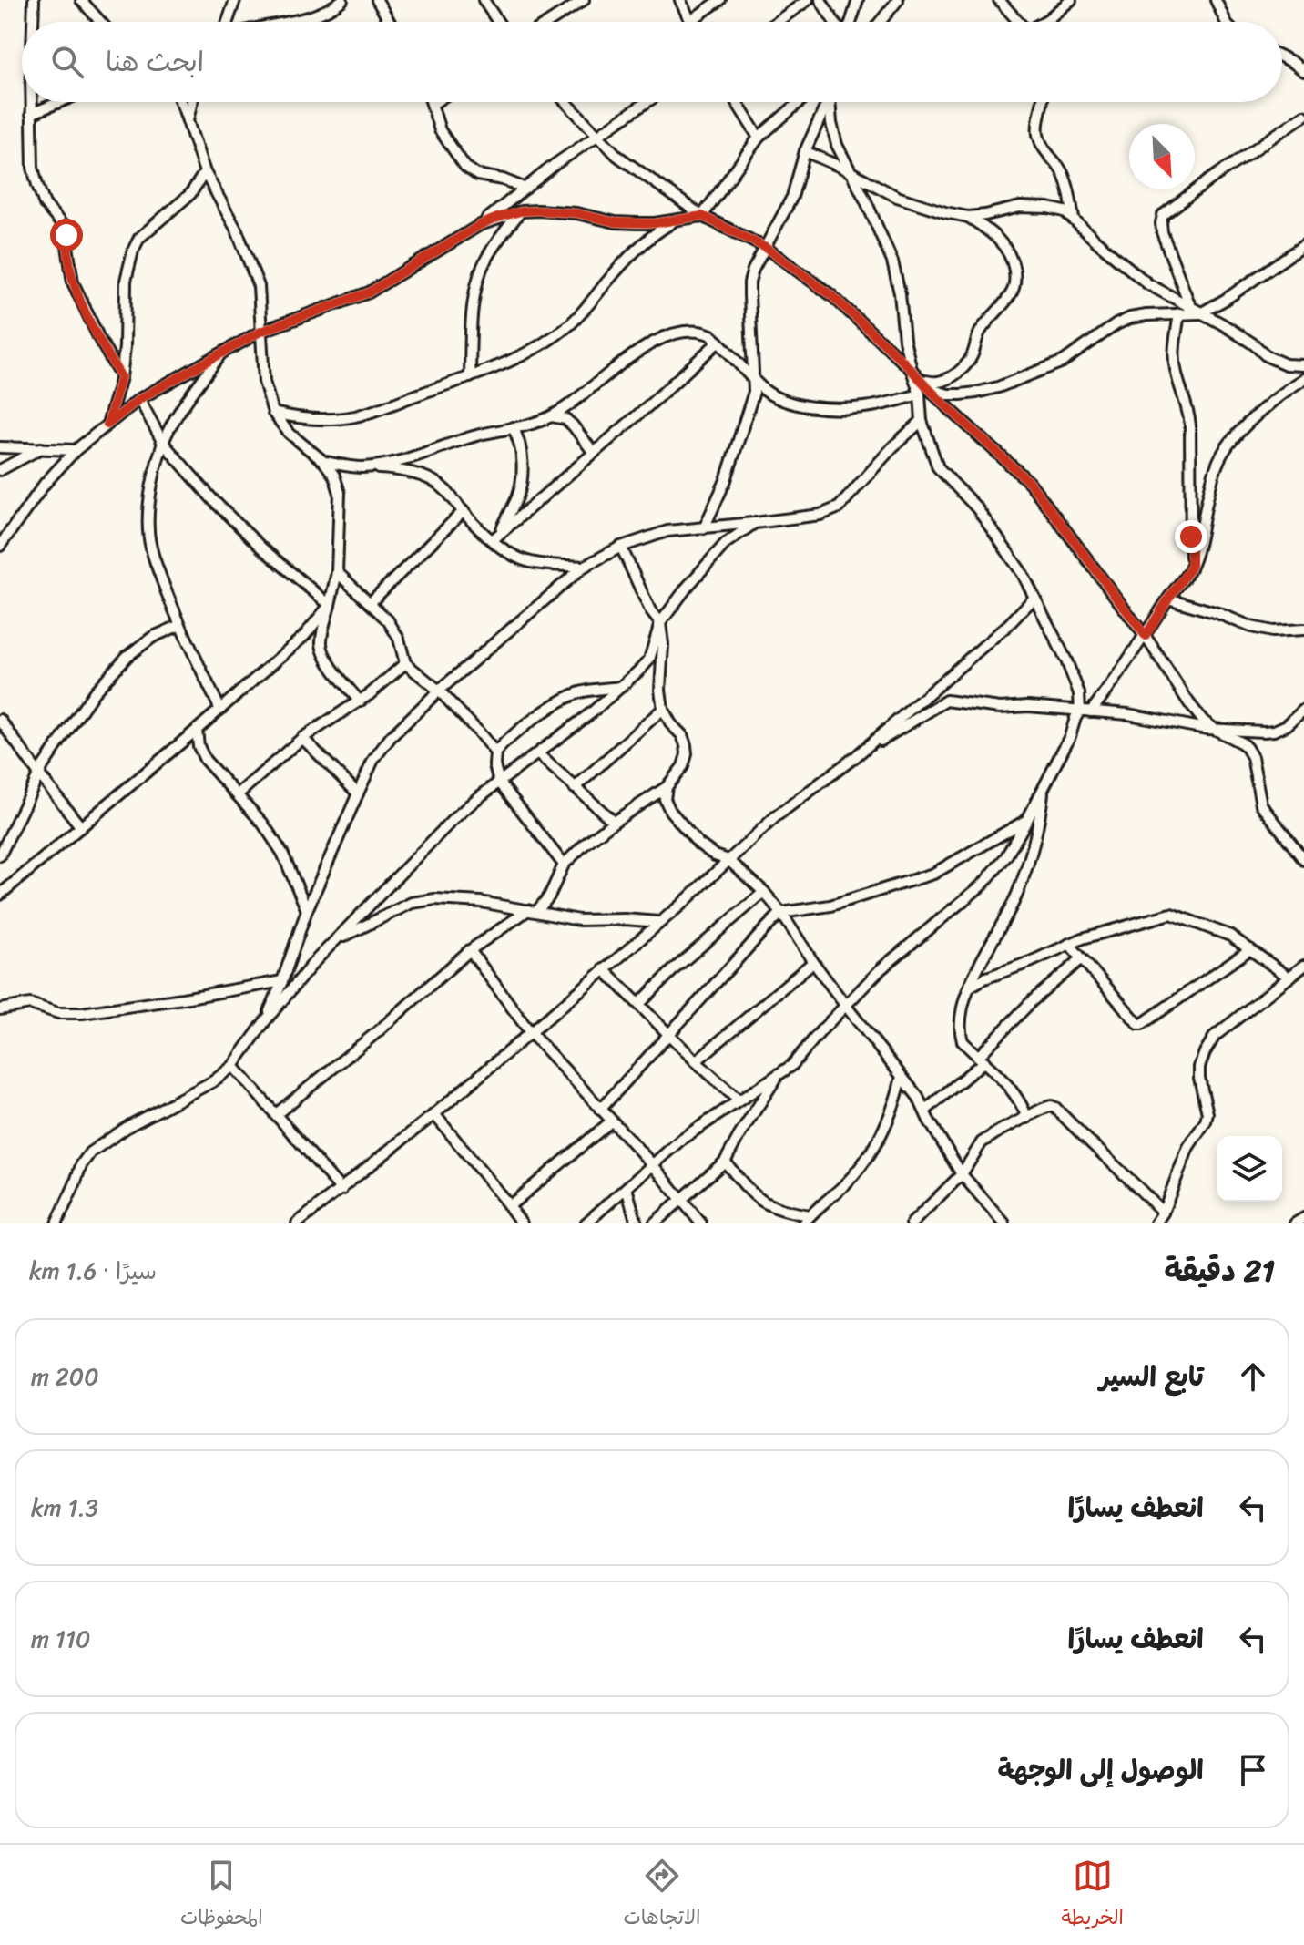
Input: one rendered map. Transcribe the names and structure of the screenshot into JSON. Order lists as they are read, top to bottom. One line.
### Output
{"north":"bottom right","page":{"search":"ابحث هنا","heading":["21 دقيقة","سيرًا · 1.6 km"],"list":[["تابع السير","200 m"],["انعطف يسارًا","1.3 km"],["انعطف يسارًا","110 m"],"الوصول إلى الوجهة"],"nav":["الخريطة","الاتجاهات","المحفوظات"]}}
